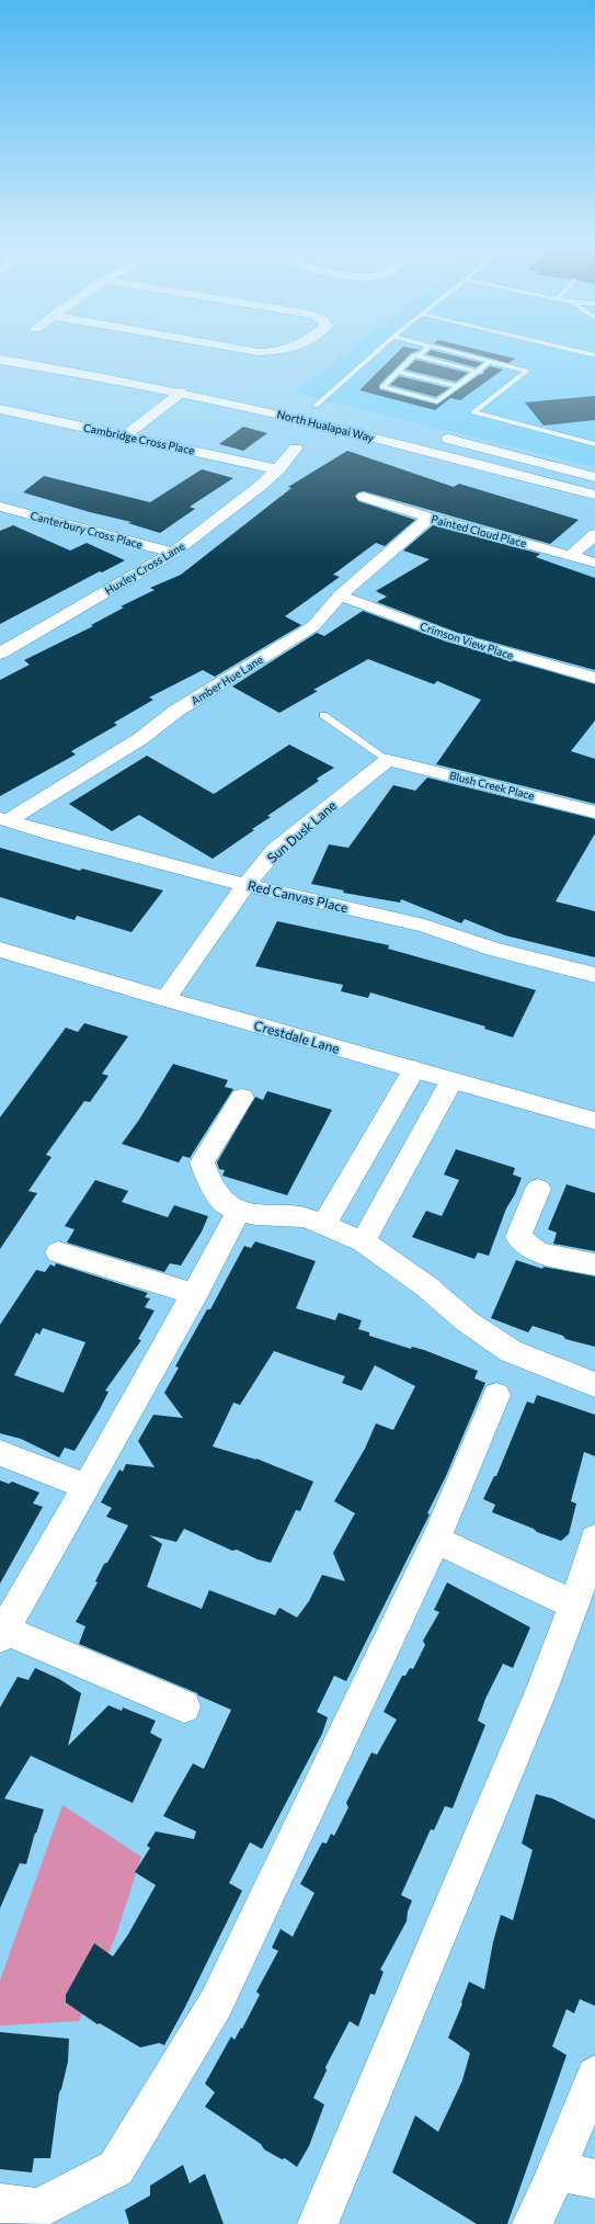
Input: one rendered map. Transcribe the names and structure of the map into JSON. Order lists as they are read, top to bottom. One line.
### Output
{"streets":{"street":["North Hualapai Way","Cambridge Cross Place","Canterbury Cross Place","Painted Cloud Place","Huxley Cross Lane","Crimson View Place","Amber Hue Lane","Blush Creek Place","Sun Dusk Lane","Red Canvas Place","Crestdale Lane"]},"crossings":[["Cambridge Cross Place","Huxley Cross Lane"],["Canterbury Cross Place","Huxley Cross Lane"],["Painted Cloud Place","Amber Hue Lane"],["Crimson View Place","Amber Hue Lane"],["Amber Hue Lane","Red Canvas Place"],["Blush Creek Place","Sun Dusk Lane"],["Sun Dusk Lane","Red Canvas Place"],["Sun Dusk Lane","Crestdale Lane"]]}
